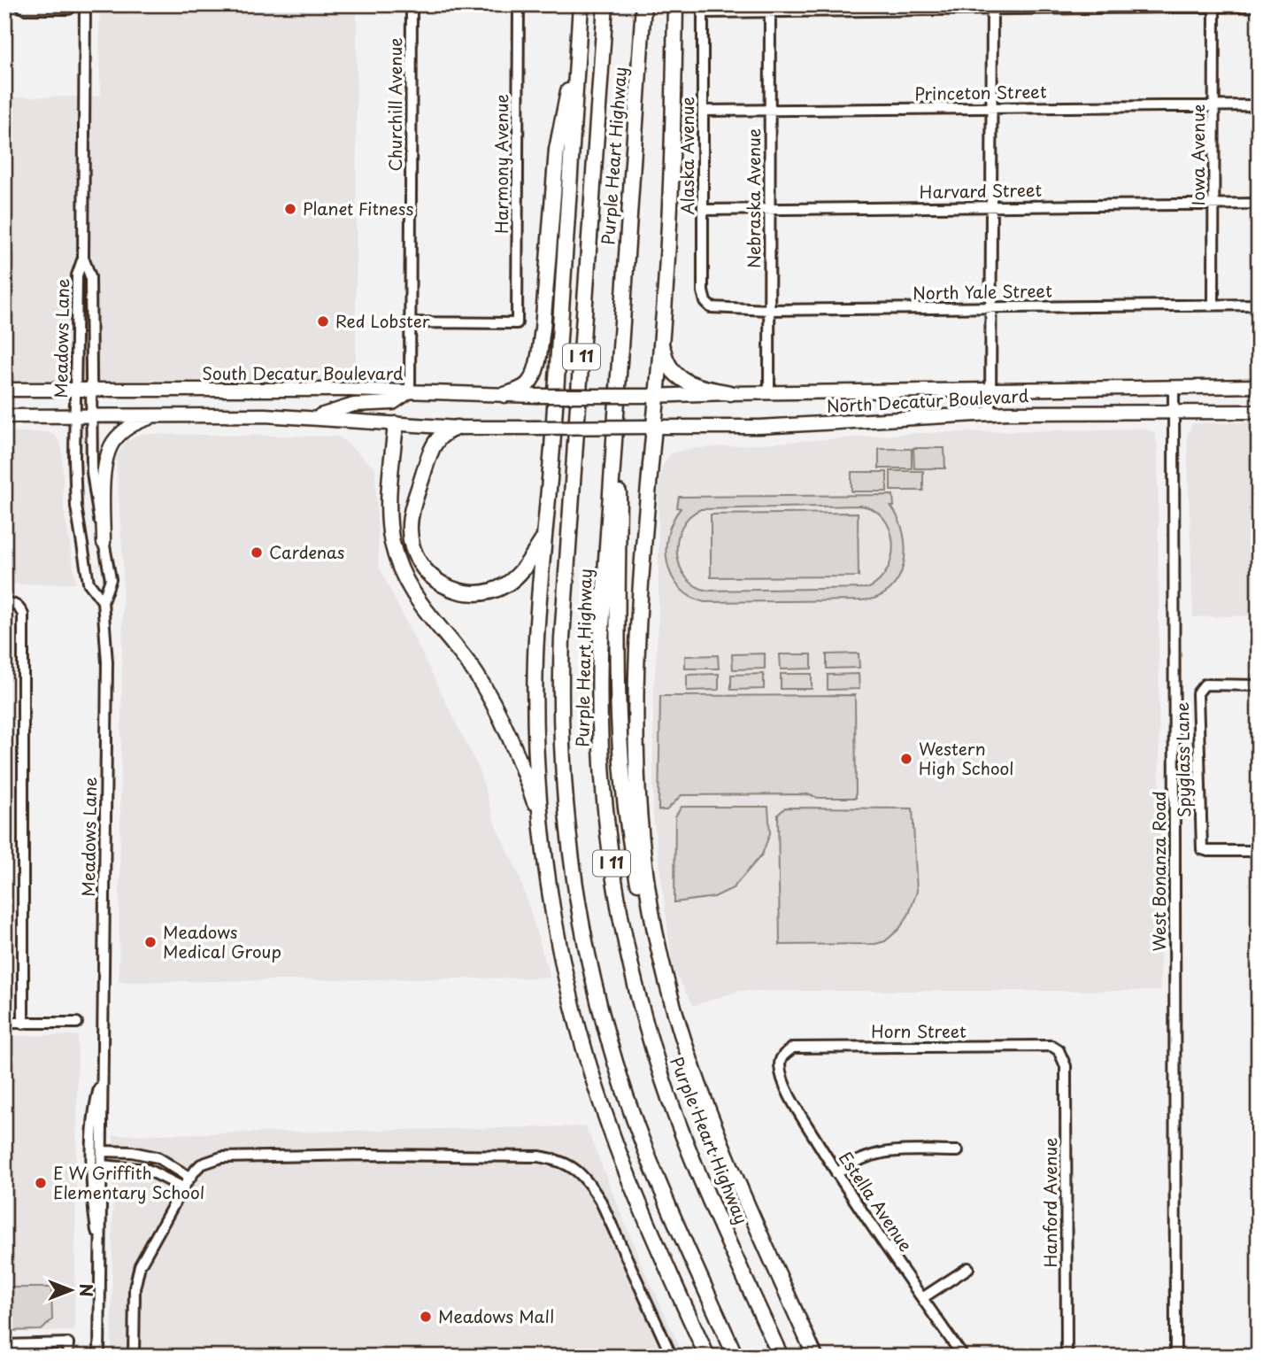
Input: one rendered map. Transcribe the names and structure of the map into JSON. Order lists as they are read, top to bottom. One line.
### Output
{"streets":{"highway":["Purple Heart Highway","I 11"],"main road":["South Decatur Boulevard","North Decatur Boulevard"],"street":["Princeton Street","Churchill Avenue","Iowa Avenue","Alaska Avenue","Harmony Avenue","Harvard Street","Nebraska Avenue","North Yale Street","Meadows Lane","Spyglass Lane","West Bonanza Road","Horn Street","Estella Avenue","Hanford Avenue"]},"crossings":[["Princeton Street","Iowa Avenue"],["Princeton Street","Alaska Avenue"],["Princeton Street","Nebraska Avenue"],["Churchill Avenue","Harmony Avenue"],["Churchill Avenue","South Decatur Boulevard"],["Iowa Avenue","Harvard Street"],["Iowa Avenue","North Yale Street"],["Alaska Avenue","Harvard Street"],["Alaska Avenue","North Yale Street"],["Harvard Street","Nebraska Avenue"],["Nebraska Avenue","North Yale Street"],["Nebraska Avenue","North Decatur Boulevard"],["Meadows Lane","South Decatur Boulevard"],["South Decatur Boulevard","North Decatur Boulevard"],["North Decatur Boulevard","West Bonanza Road"],["Horn Street","Estella Avenue"],["Horn Street","Hanford Avenue"]],"places":["Planet Fitness","Red Lobster","Cardenas","Western High School","Meadows Medical Group","E W Griffith Elementary School","Meadows Mall"],"north":"right"}
